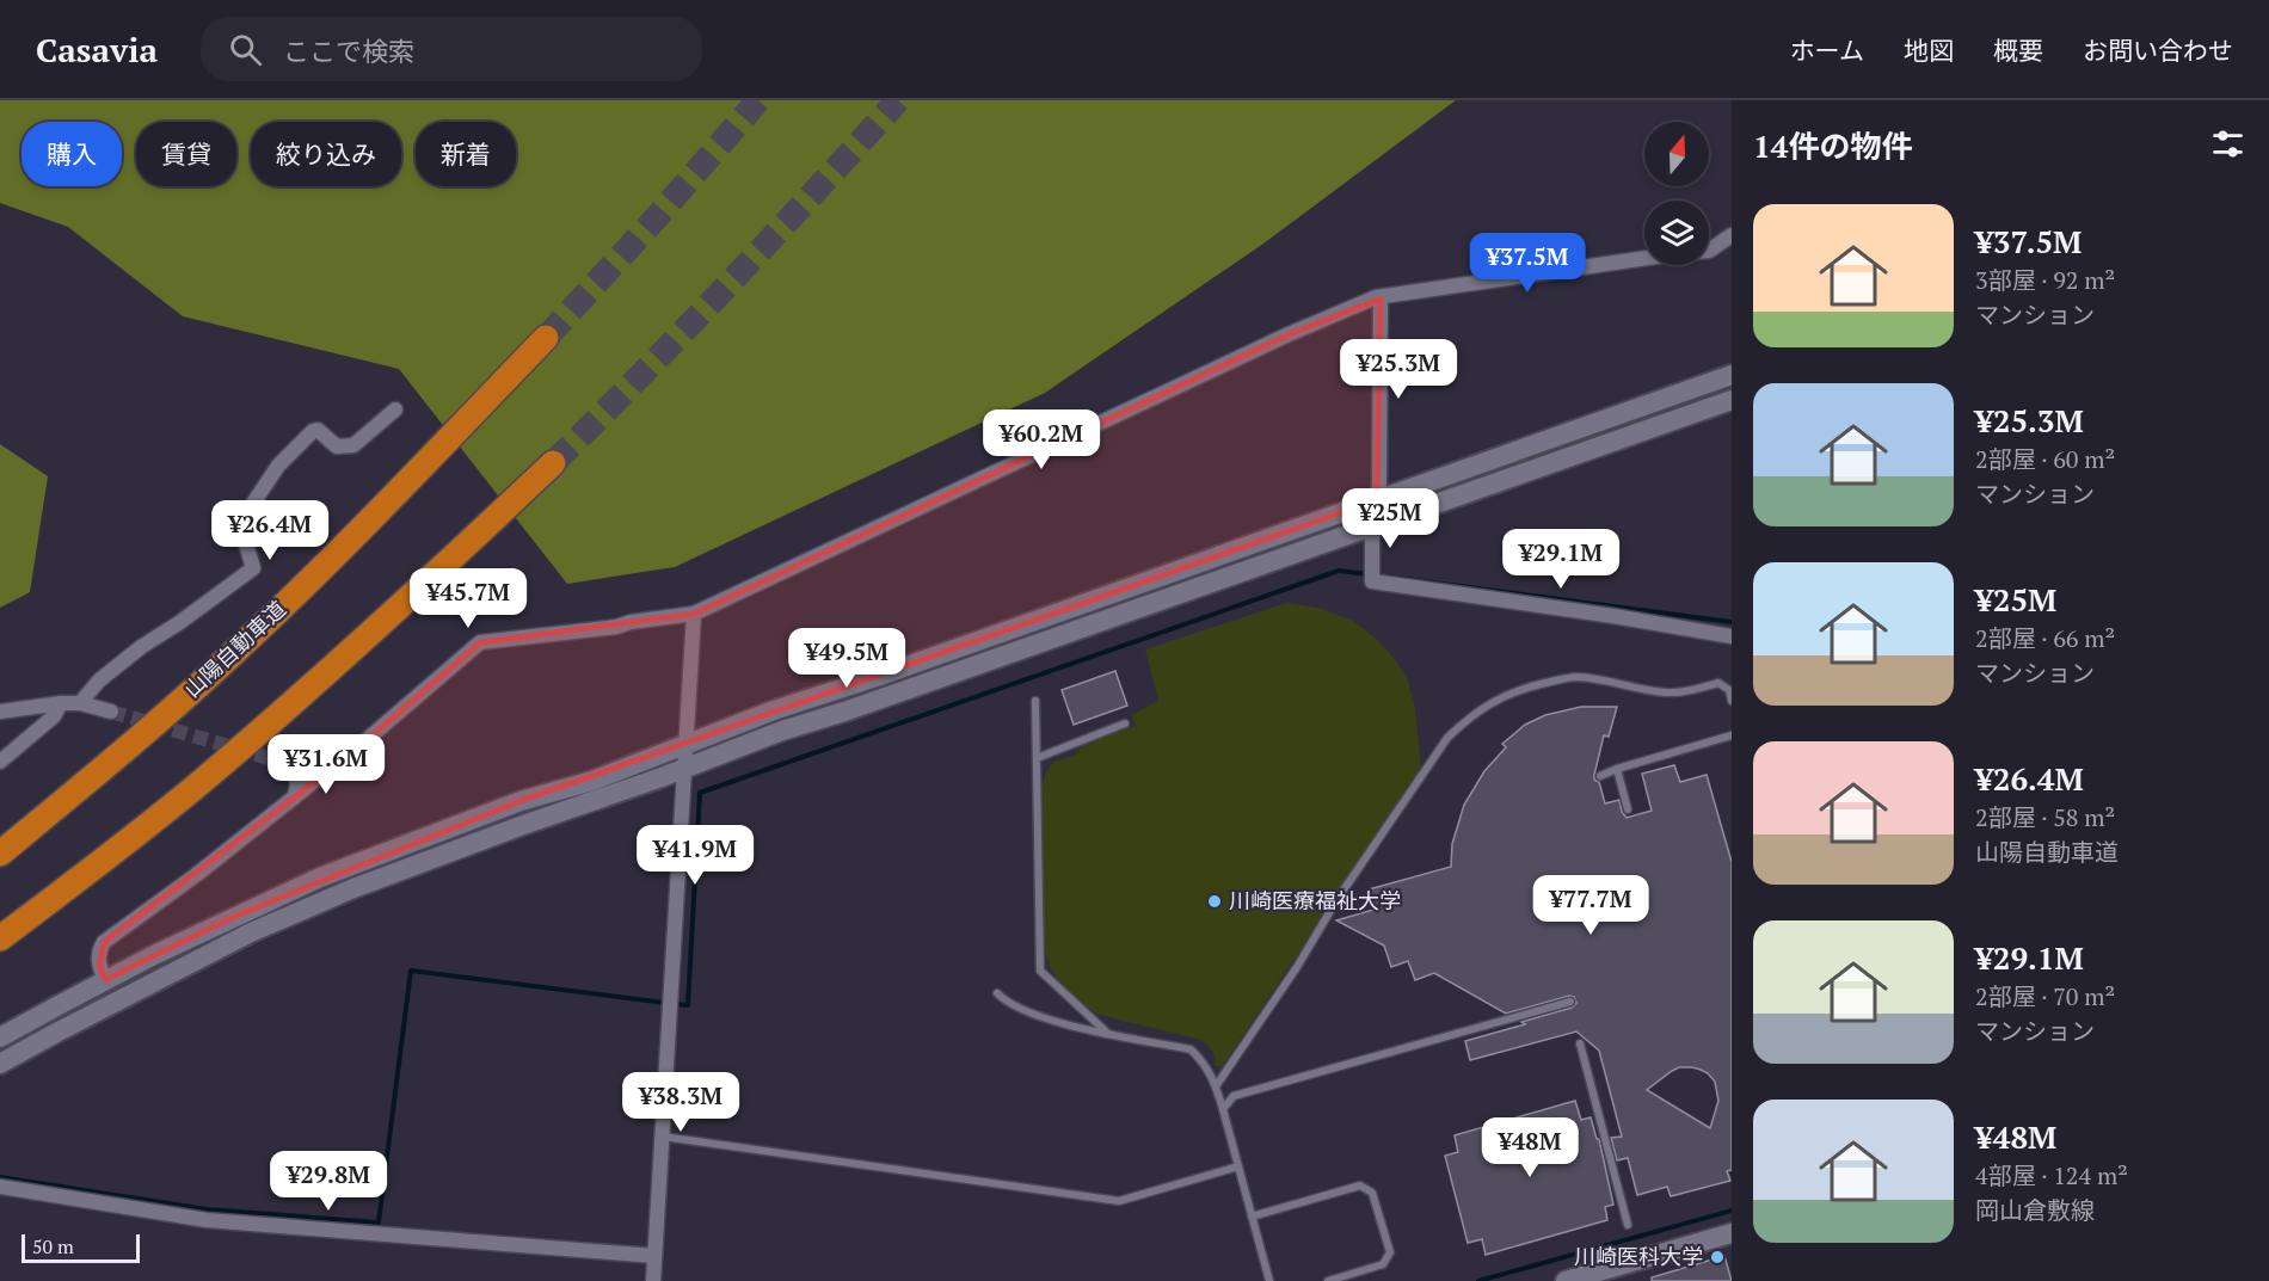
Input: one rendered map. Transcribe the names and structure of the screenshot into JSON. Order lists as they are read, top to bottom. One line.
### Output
{"streets":{"highway":["山陽自動車道"]},"places":["川崎医療福祉大学","川崎医科大学"],"scale_bar":"50 m","north":"top","page":{"header":"Casavia","search":"ここで検索","nav":["ホーム","地図","概要","お問い合わせ"],"heading":"14件の物件","chip":["購入","賃貸","絞り込み","新着"],"list":[{"name":"¥37.5M","note":"3部屋 · 92 m² · マンション"},{"name":"¥25.3M","note":"2部屋 · 60 m² · マンション"},{"name":"¥25M","note":"2部屋 · 66 m² · マンション"},{"name":"¥26.4M","note":"2部屋 · 58 m² · 山陽自動車道"},{"name":"¥29.1M","note":"2部屋 · 70 m² · マンション"},{"name":"¥48M","note":"4部屋 · 124 m² · 岡山倉敷線"}],"price":["¥37.5M","¥25.3M","¥60.2M","¥25M","¥26.4M","¥29.1M","¥45.7M","¥49.5M","¥31.6M","¥41.9M","¥77.7M","¥38.3M","¥48M","¥29.8M"],"scale":"50 m"}}
